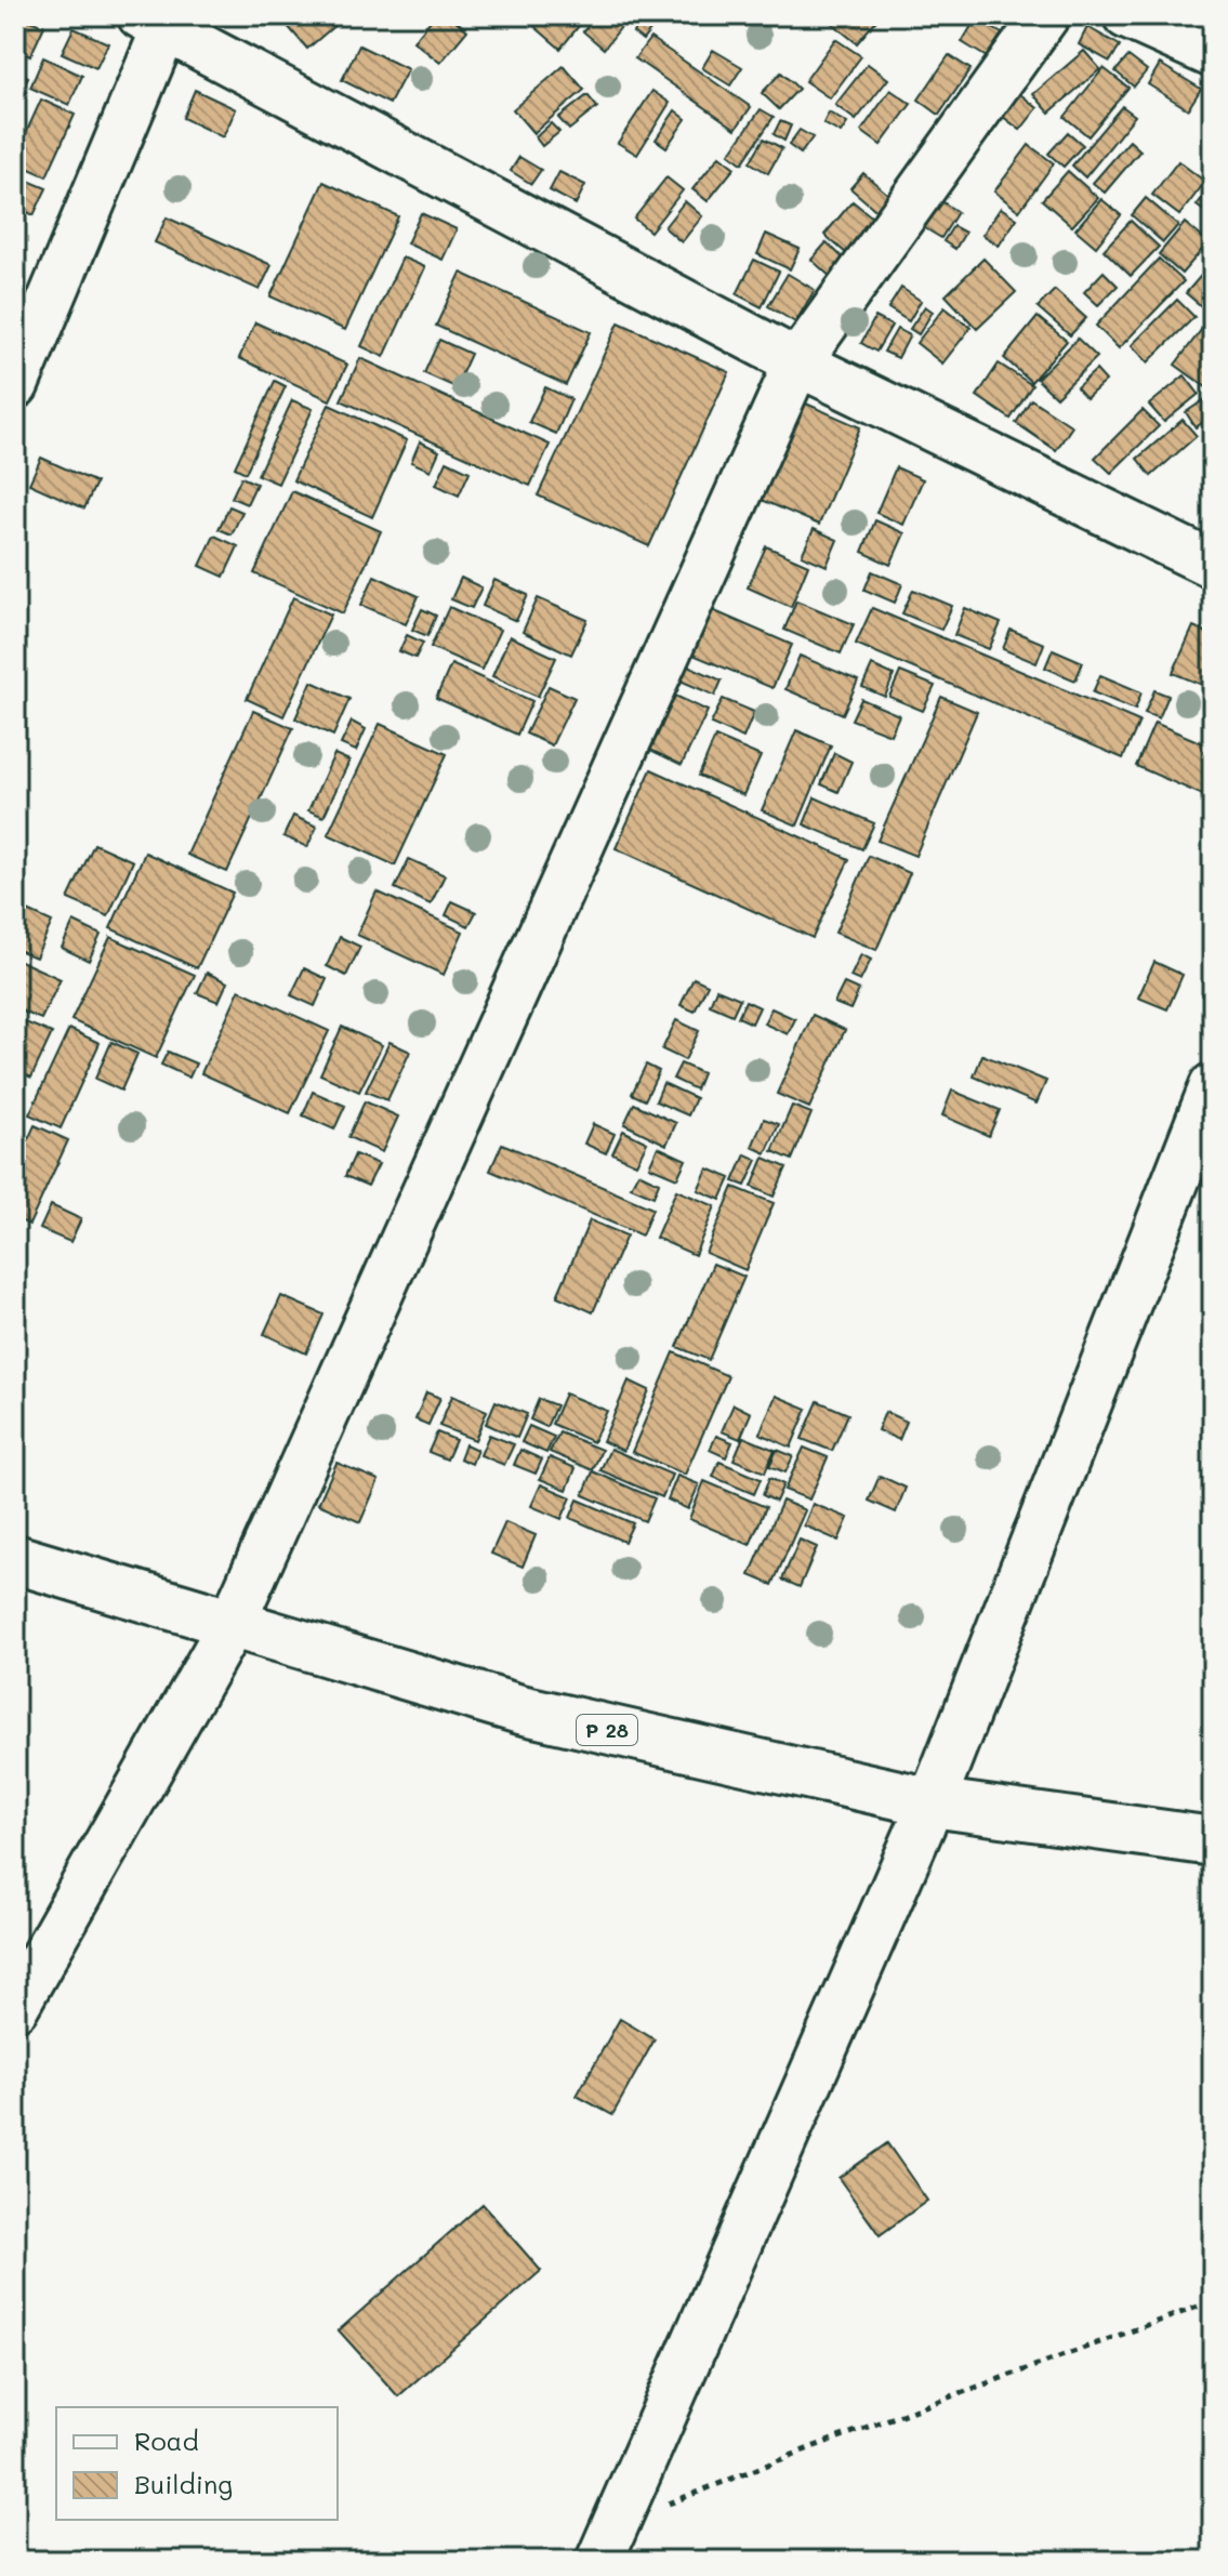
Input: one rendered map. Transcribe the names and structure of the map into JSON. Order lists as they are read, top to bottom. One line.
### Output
{"streets":{"main road":["P 28"]},"legend":["Road","Building"]}
